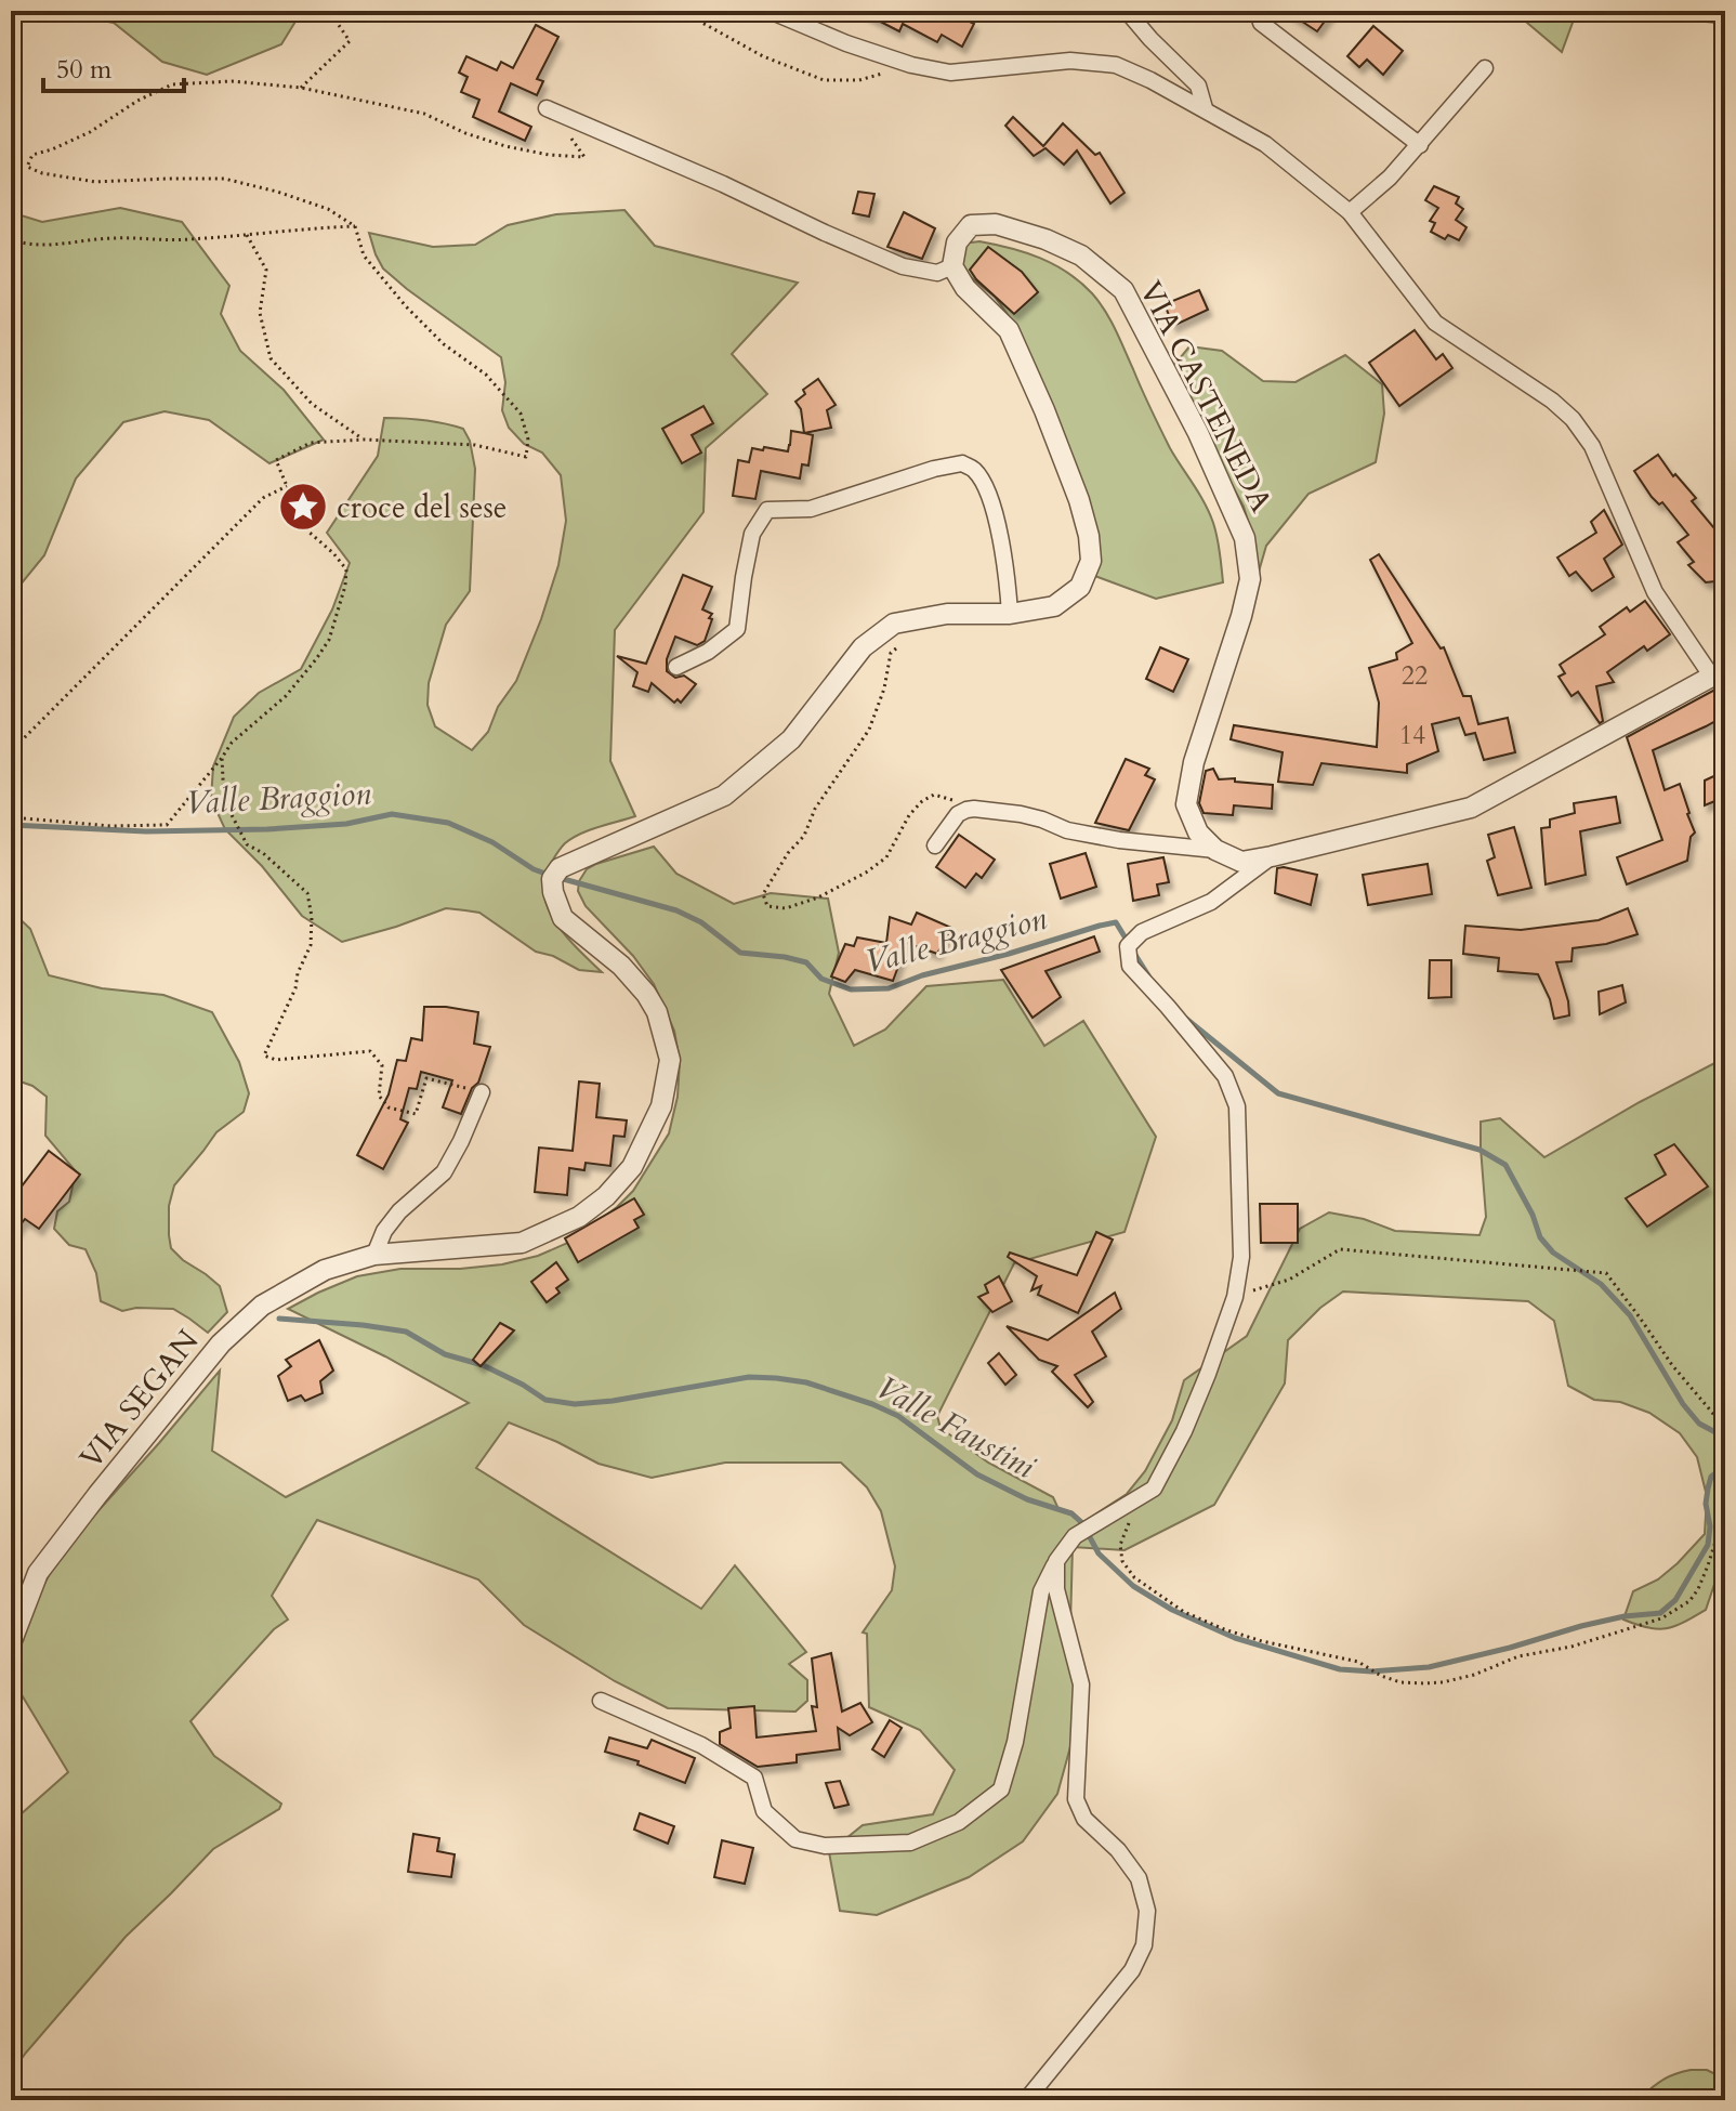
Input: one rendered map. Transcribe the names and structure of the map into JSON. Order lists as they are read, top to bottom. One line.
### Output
{"streets":{"street":["VIA CASTENEDA","VIA SEGAN"]},"water":["Valle Braggion","Valle Faustini"],"places":{"place":["croce del sese"]},"house_numbers":["22","14"],"scale_bar":"50 m"}
